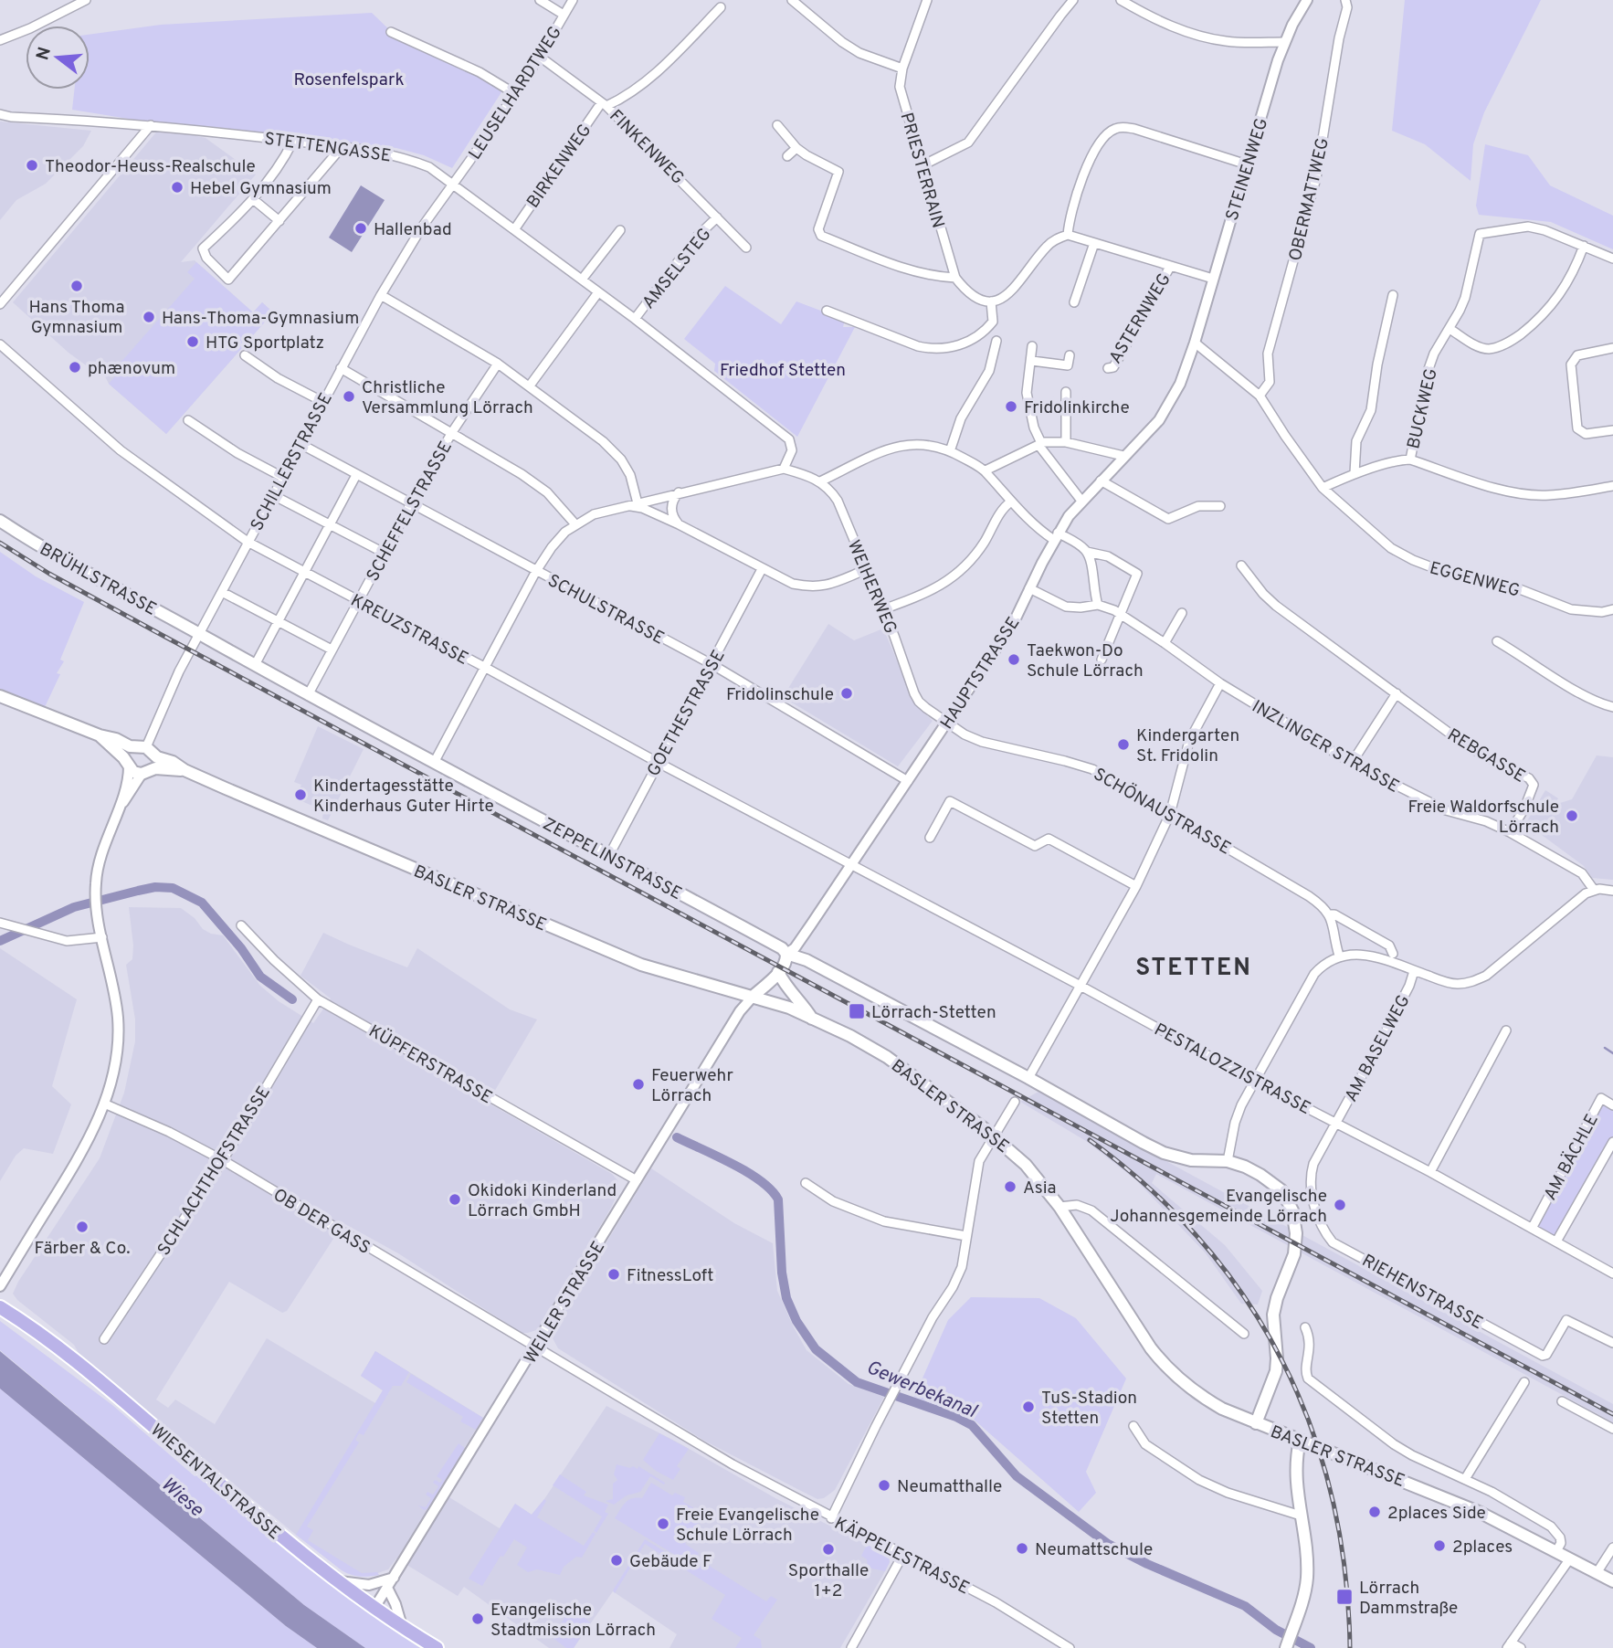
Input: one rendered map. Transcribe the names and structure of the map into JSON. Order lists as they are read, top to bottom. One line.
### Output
{"streets":{"main road":["BRÜHLSTRASSE","HAUPTSTRASSE","ZEPPELINSTRASSE","BASLER STRASSE","WIESENTALSTRASSE"],"street":["LEUSELHARDTWEG","STETTENGASSE","FINKENWEG","BIRKENWEG","STEINENWEG","PRIESTERRAIN","OBERMATTWEG","AMSELSTEG","ASTERNWEG","BUCKWEG","SCHILLERSTRASSE","SCHEFFELSTRASSE","EGGENWEG","WEIHERWEG","SCHULSTRASSE","KREUZSTRASSE","GOETHESTRASSE","INZLINGER STRASSE","REBGASSE","SCHÖNAUSTRASSE","AM BASELWEG","KÜPFERSTRASSE","PESTALOZZISTRASSE","AM BÄCHLE","SCHLACHTHOFSTRASSE","OB DER GASS","RIEHENSTRASSE","WEILER STRASSE","KÄPPELESTRASSE"]},"crossings":[["LEUSELHARDTWEG","STETTENGASSE"],["LEUSELHARDTWEG","FINKENWEG"],["LEUSELHARDTWEG","SCHILLERSTRASSE"],["STETTENGASSE","BIRKENWEG"],["STETTENGASSE","AMSELSTEG"],["STETTENGASSE","SCHILLERSTRASSE"],["FINKENWEG","BIRKENWEG"],["FINKENWEG","AMSELSTEG"],["STEINENWEG","HAUPTSTRASSE"],["BUCKWEG","EGGENWEG"],["SCHILLERSTRASSE","BRÜHLSTRASSE"],["SCHILLERSTRASSE","SCHULSTRASSE"],["SCHILLERSTRASSE","KREUZSTRASSE"],["SCHILLERSTRASSE","ZEPPELINSTRASSE"],["SCHILLERSTRASSE","BASLER STRASSE"],["SCHEFFELSTRASSE","SCHULSTRASSE"],["SCHEFFELSTRASSE","KREUZSTRASSE"],["SCHEFFELSTRASSE","ZEPPELINSTRASSE"],["BRÜHLSTRASSE","ZEPPELINSTRASSE"],["WEIHERWEG","HAUPTSTRASSE"],["WEIHERWEG","SCHÖNAUSTRASSE"],["SCHULSTRASSE","HAUPTSTRASSE"],["SCHULSTRASSE","GOETHESTRASSE"],["KREUZSTRASSE","HAUPTSTRASSE"],["KREUZSTRASSE","GOETHESTRASSE"],["KREUZSTRASSE","PESTALOZZISTRASSE"],["HAUPTSTRASSE","INZLINGER STRASSE"],["HAUPTSTRASSE","SCHÖNAUSTRASSE"],["HAUPTSTRASSE","ZEPPELINSTRASSE"],["HAUPTSTRASSE","BASLER STRASSE"],["HAUPTSTRASSE","PESTALOZZISTRASSE"],["HAUPTSTRASSE","WEILER STRASSE"],["GOETHESTRASSE","ZEPPELINSTRASSE"],["INZLINGER STRASSE","REBGASSE"],["BASLER STRASSE","WEILER STRASSE"],["AM BASELWEG","PESTALOZZISTRASSE"],["AM BASELWEG","RIEHENSTRASSE"],["KÜPFERSTRASSE","SCHLACHTHOFSTRASSE"],["KÜPFERSTRASSE","WEILER STRASSE"],["PESTALOZZISTRASSE","AM BÄCHLE"],["PESTALOZZISTRASSE","RIEHENSTRASSE"],["SCHLACHTHOFSTRASSE","OB DER GASS"],["OB DER GASS","WEILER STRASSE"],["OB DER GASS","KÄPPELESTRASSE"],["WEILER STRASSE","WIESENTALSTRASSE"],["WEILER STRASSE","KÄPPELESTRASSE"]],"districts":["STETTEN"],"water":["Gewerbekanal","Wiese"],"parks":["Rosenfelspark","Friedhof Stetten"],"places":{"other":["Theodor-Heuss-Realschule","Hebel Gymnasium","Hallenbad","Hans Thoma Gymnasium","Hans-Thoma-Gymnasium","HTG Sportplatz","phænovum","Christliche Versammlung Lörrach","Fridolinkirche","Taekwon-Do Schule Lörrach","Fridolinschule","Kindergarten St. Fridolin","Kindertagesstätte Kinderhaus Guter Hirte","Freie Waldorfschule Lörrach","Feuerwehr Lörrach","Asia","Okidoki Kinderland Lörrach GmbH","Evangelische Johannesgemeinde Lörrach","Färber & Co.","FitnessLoft","TuS-Stadion Stetten","Neumatthalle","2places Side","Freie Evangelische Schule Lörrach","2places","Neumattschule","Sporthalle 1+2","Gebäude F","Evangelische Stadtmission Lörrach"],"transit":["Lörrach-Stetten","Lörrach Dammstraße"]},"north":"left"}
